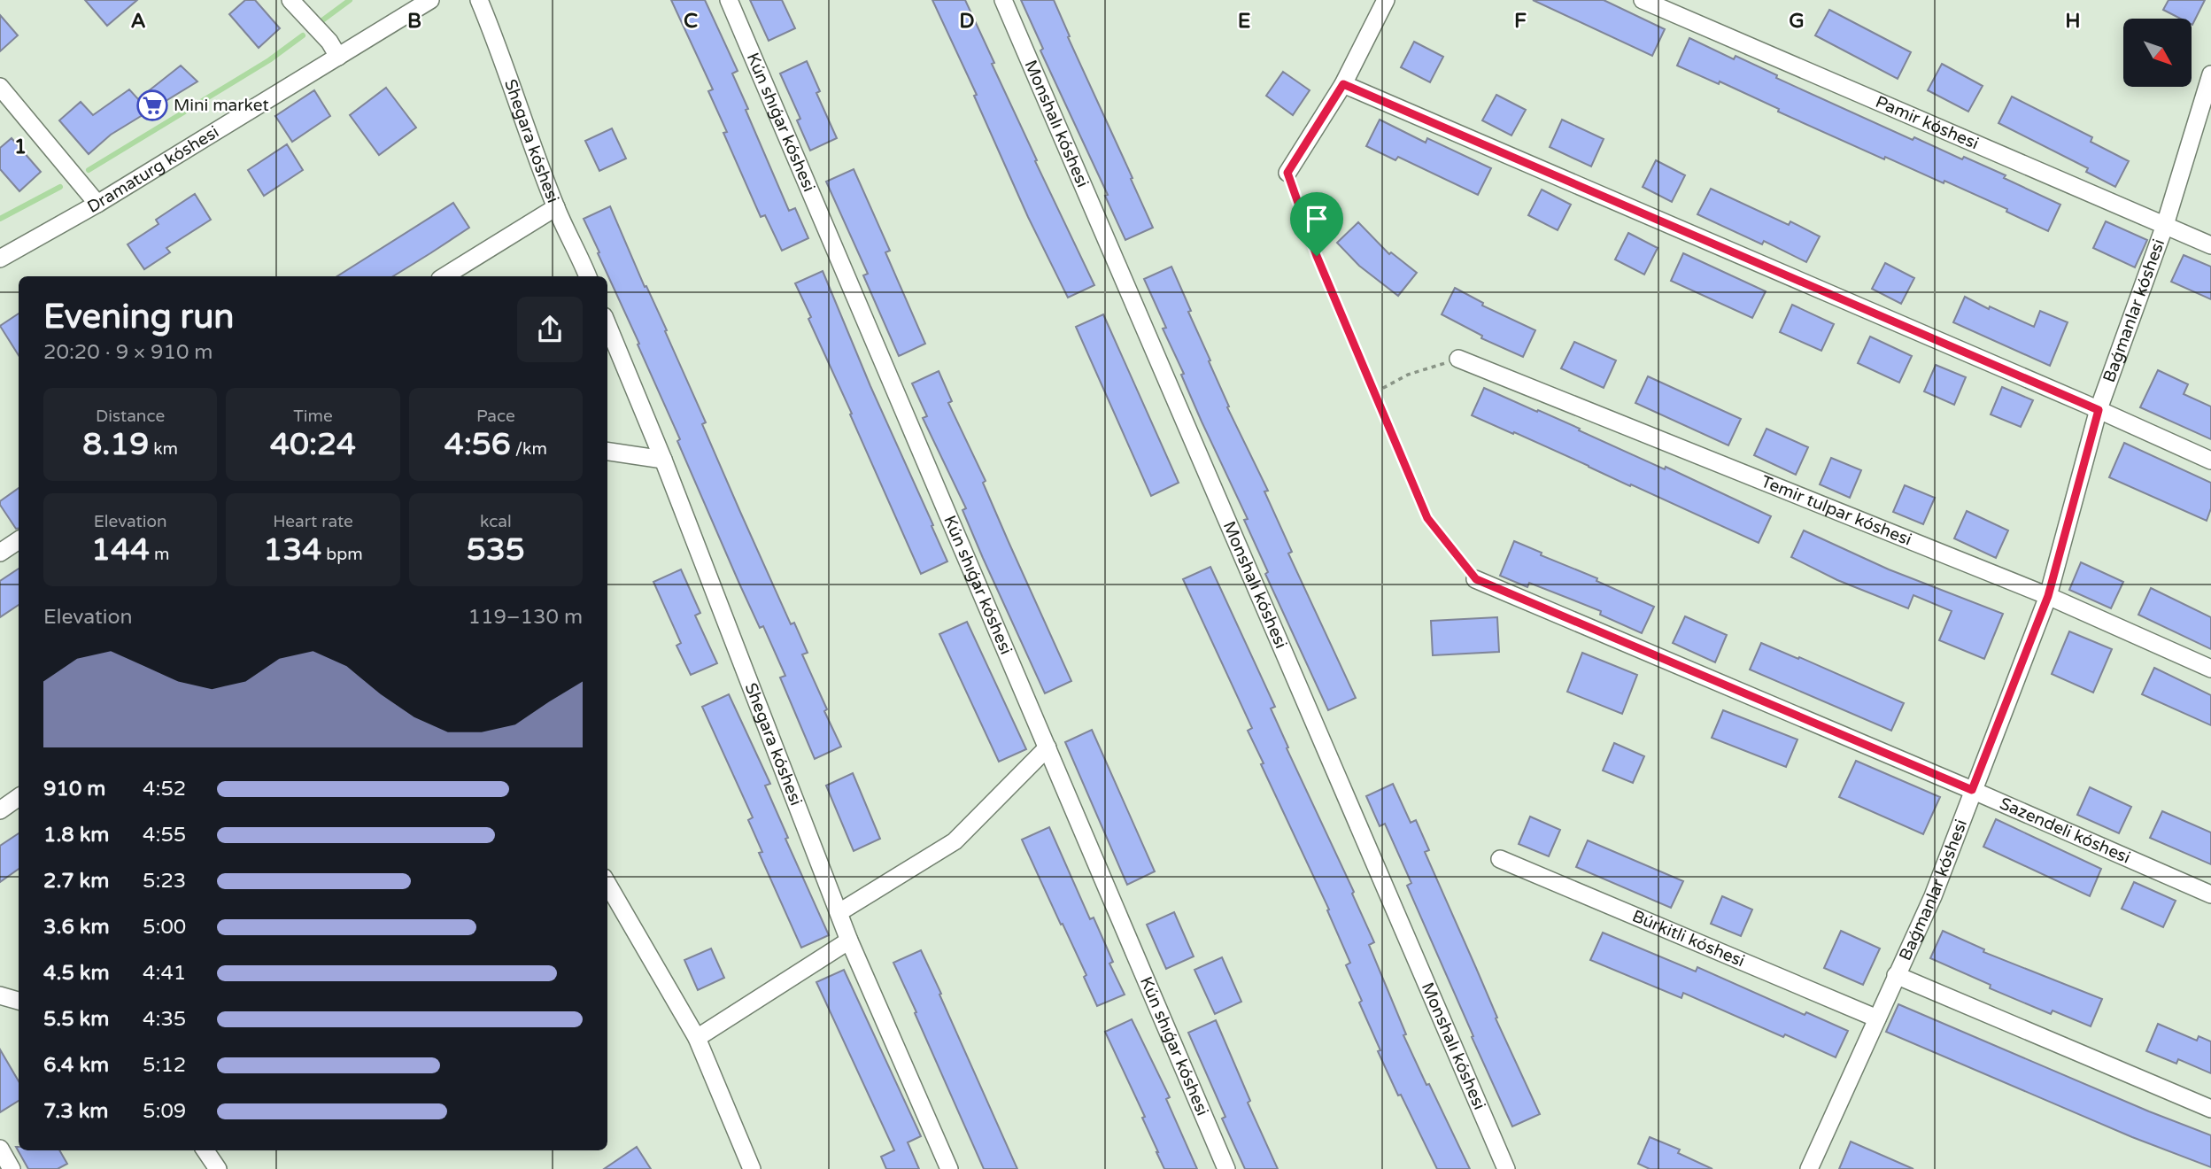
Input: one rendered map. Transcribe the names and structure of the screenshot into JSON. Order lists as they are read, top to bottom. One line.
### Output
{"streets":{"street":["Kún shıǵar kóshesi","Pamir kóshesi","Monshalı kóshesi","Shegara kóshesi","Dramaturg kóshesi","Baǵmanlar kóshesi","Temir tulpar kóshesi","Sazendeli kóshesi","Búrkitli kóshesi"]},"crossings":[["Pamir kóshesi","Baǵmanlar kóshesi"],["Baǵmanlar kóshesi","Temir tulpar kóshesi"],["Baǵmanlar kóshesi","Sazendeli kóshesi"],["Baǵmanlar kóshesi","Búrkitli kóshesi"]],"places":{"supermarket":["Mini market"]},"north":"bottom right","page":{"heading":["Evening run","20:20 · 9 × 910 m"],"stats":[["Distance","8.19 km"],["Time","40:24"],["Pace","4:56 /km"],["Elevation","144 m"],["Heart rate","134 bpm"],["kcal","535"]],"chart":["Elevation","119–130 m"],"list":[{"name":"910 m","note":"4:52"},{"name":"1.8 km","note":"4:55"},{"name":"2.7 km","note":"5:23"},{"name":"3.6 km","note":"5:00"},{"name":"4.5 km","note":"4:41"},{"name":"5.5 km","note":"4:35"},{"name":"6.4 km","note":"5:12"},{"name":"7.3 km","note":"5:09"}]},"grid":{"columns":["A","B","C","D","E","F","G","H"],"rows":["1"]}}
